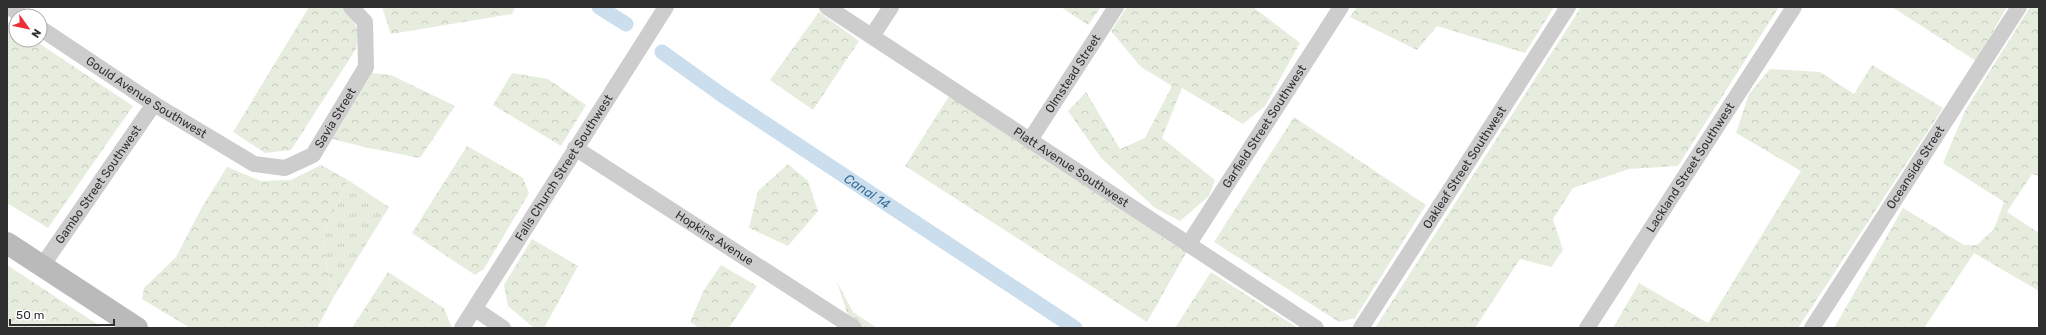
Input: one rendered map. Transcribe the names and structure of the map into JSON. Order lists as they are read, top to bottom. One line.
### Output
{"streets":{"street":["Olmstead Street","Gould Avenue Southwest","Savia Street","Garfield Street Southwest","Falls Church Street Southwest","Platt Avenue Southwest","Oakleaf Street Southwest","Lackland Street Southwest","Oceanside Street","Gambo Street Southwest","Hopkins Avenue"]},"crossings":[["Olmstead Street","Platt Avenue Southwest"],["Gould Avenue Southwest","Savia Street"],["Gould Avenue Southwest","Gambo Street Southwest"],["Garfield Street Southwest","Platt Avenue Southwest"],["Falls Church Street Southwest","Hopkins Avenue"]],"water":["Canal 14"],"scale_bar":"50 m","north":"bottom right"}
